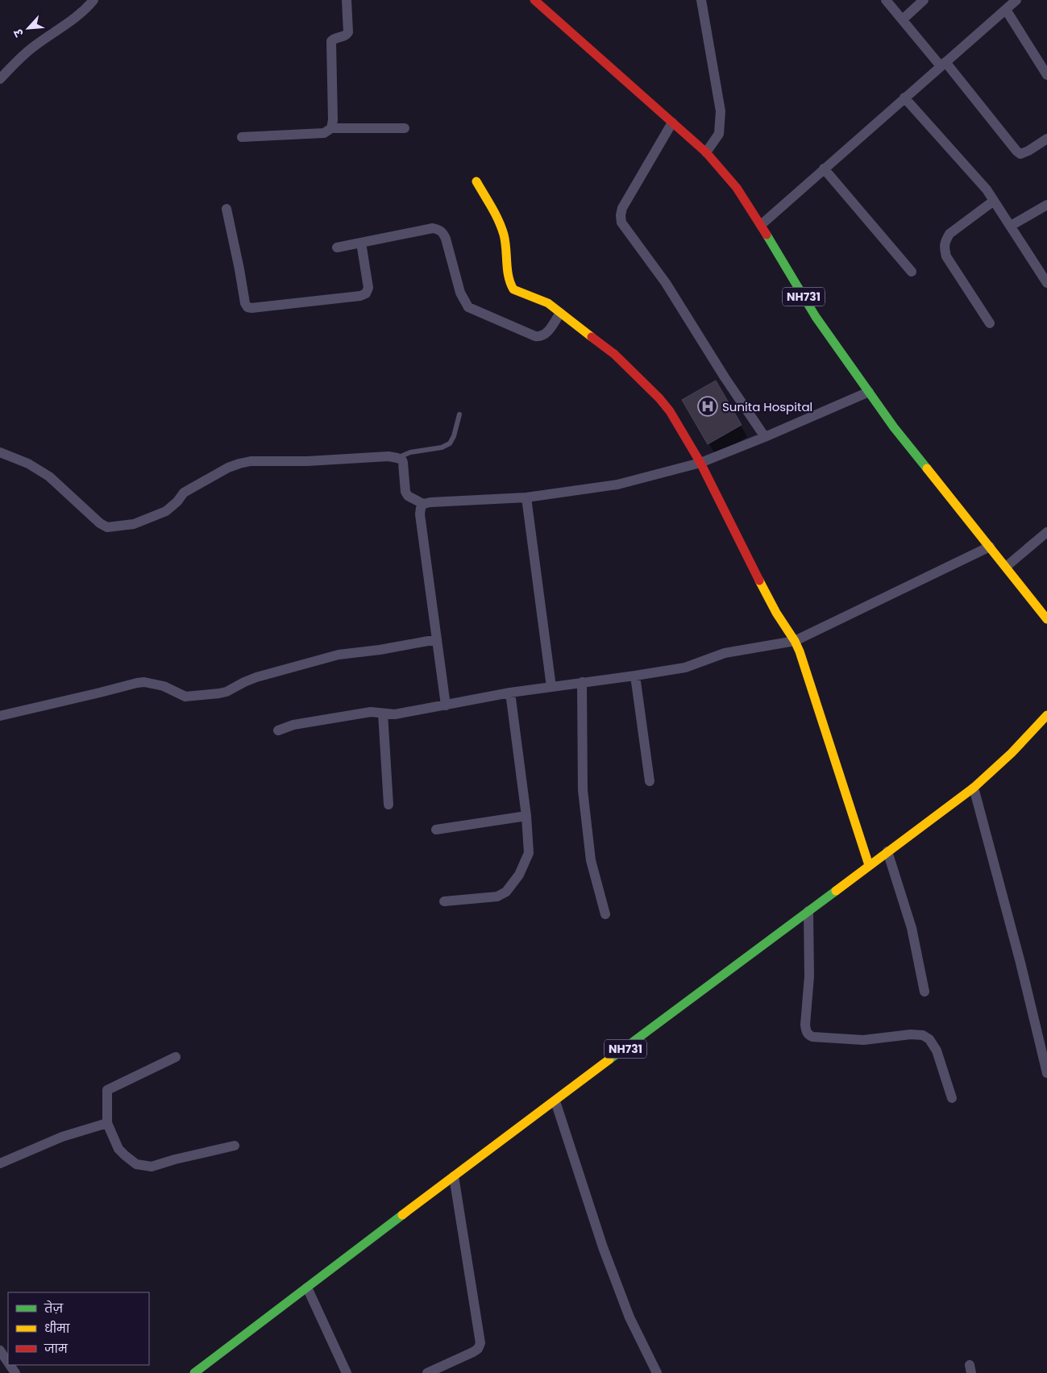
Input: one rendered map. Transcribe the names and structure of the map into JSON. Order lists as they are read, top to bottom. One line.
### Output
{"streets":{"main road":["NH731"]},"places":{"hospital":["Sunita Hospital"]},"legend":["तेज़","धीमा","जाम"],"north":"bottom left"}
